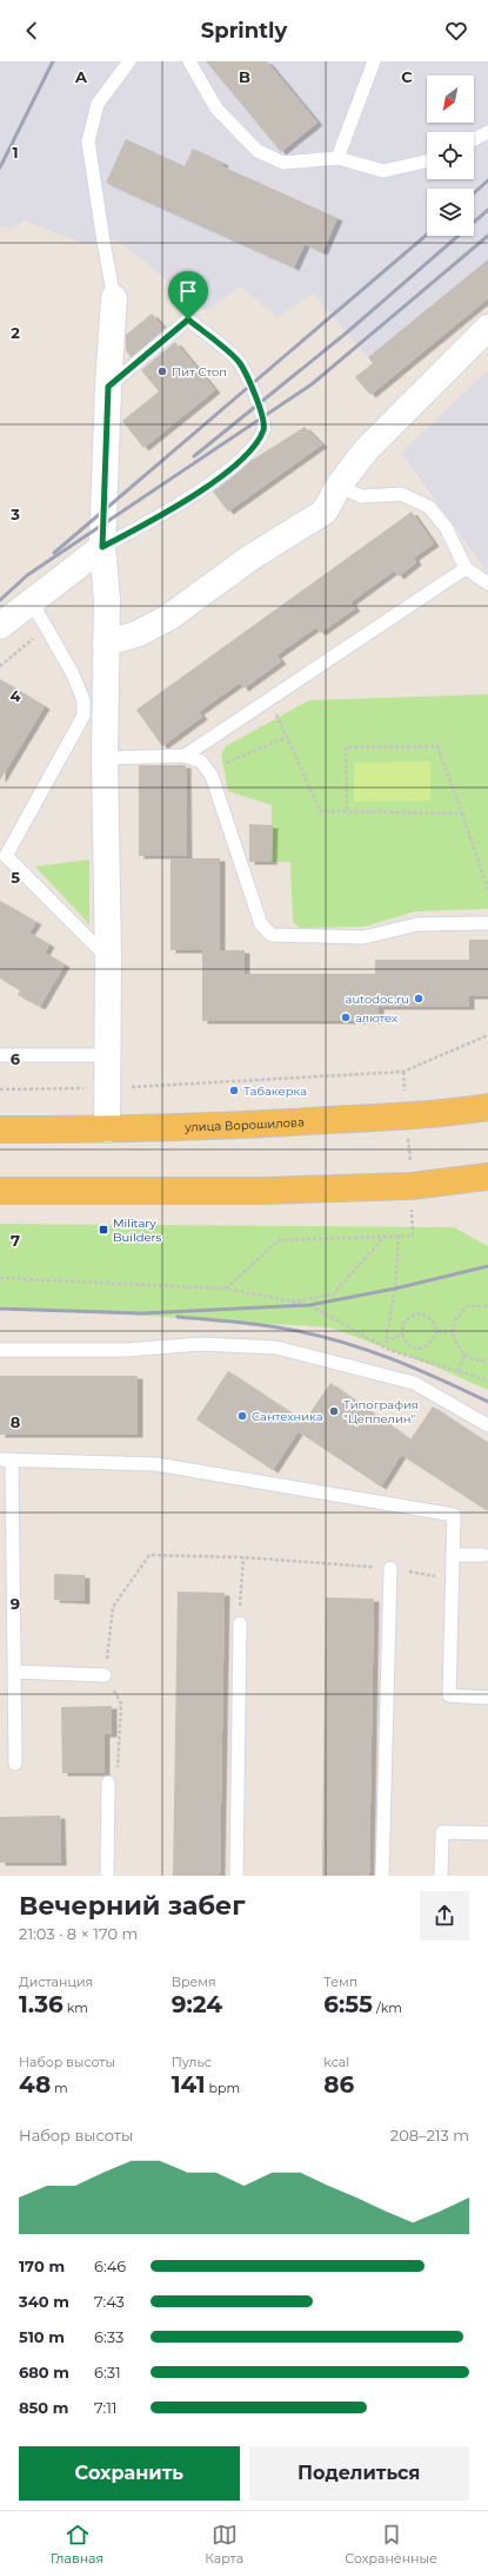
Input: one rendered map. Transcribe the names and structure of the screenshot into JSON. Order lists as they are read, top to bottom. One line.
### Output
{"streets":{"main road":["улица Ворошилова"]},"places":{"other":["Пит Стоп","autodoc.ru","алютех","Табакерка","Типография \"Цеппелин\"","Сантехника"],"transit":["Military Builders"]},"north":"bottom left","page":{"header":"Sprintly","heading":["Вечерний забег","21:03 · 8 × 170 m"],"stats":[["Дистанция","1.36 km"],["Время","9:24"],["Темп","6:55 /km"],["Набор высоты","48 m"],["Пульс","141 bpm"],["kcal","86"]],"chart":["Набор высоты","208–213 m"],"list":[{"name":"170 m","note":"6:46"},{"name":"340 m","note":"7:43"},{"name":"510 m","note":"6:33"},{"name":"680 m","note":"6:31"},{"name":"850 m","note":"7:11"}],"buttons":["Сохранить","Поделиться"],"tabs":["Главная","Карта","Сохранённые"]},"grid":{"columns":["A","B","C"],"rows":["1","2","3","4","5","6","7","8","9"]}}
